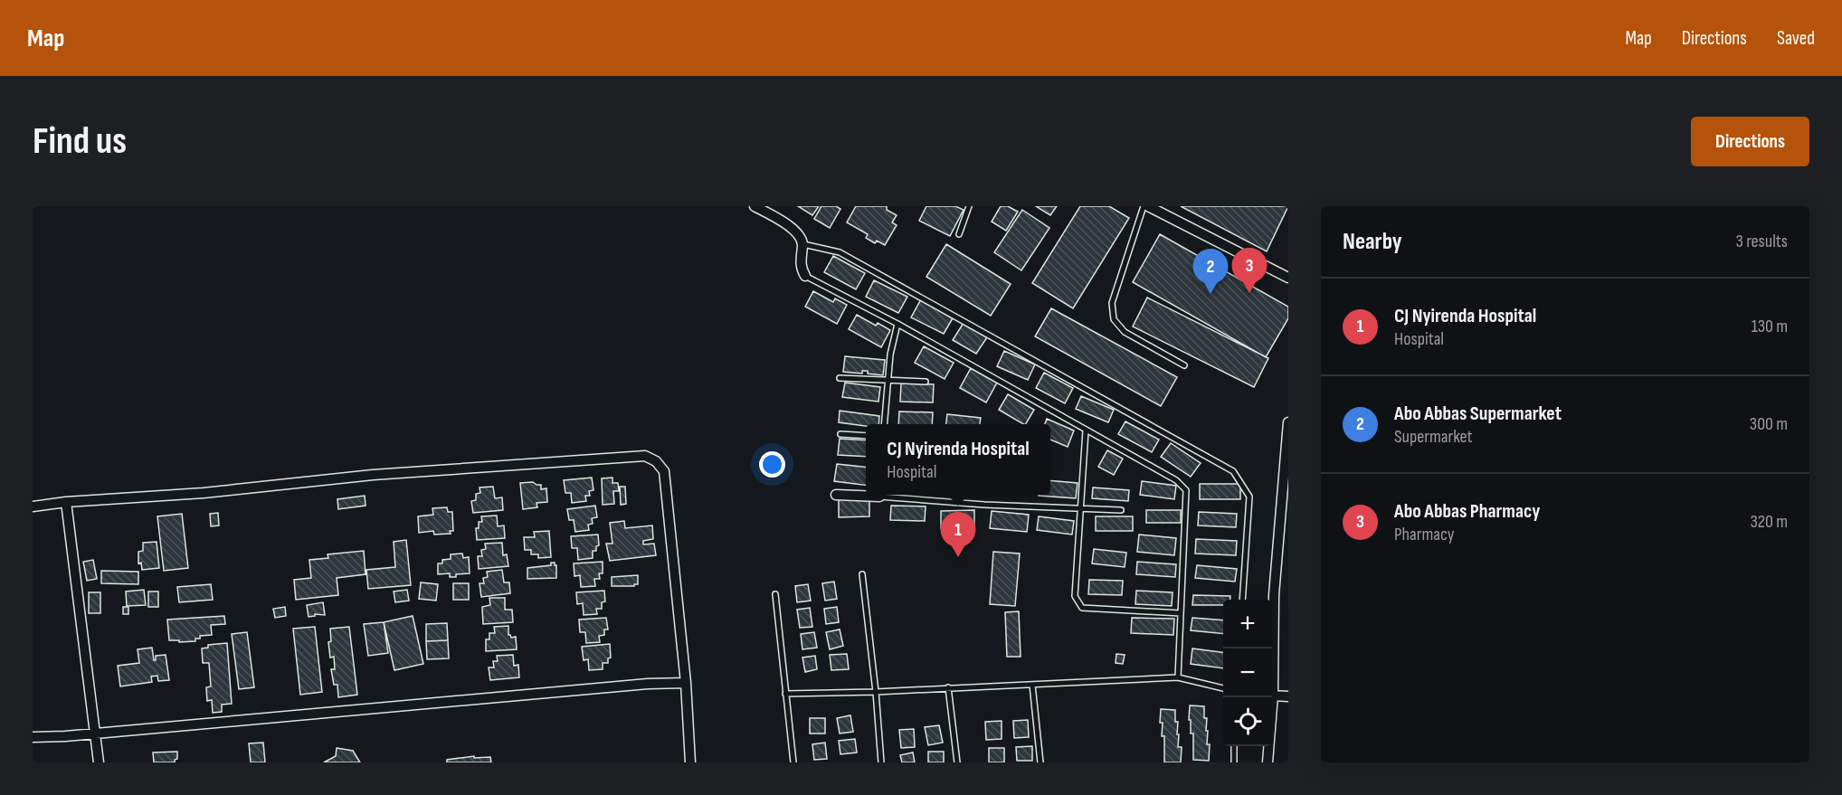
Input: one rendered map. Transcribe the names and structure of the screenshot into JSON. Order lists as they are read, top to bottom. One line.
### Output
{"page":{"header":"Map","nav":["Map","Directions","Saved"],"buttons":"Directions","title":"Find us","heading":["Nearby","3 results"],"pins":["3","2","1"],"list":[{"mark":"1","name":"CJ Nyirenda Hospital","note":"Hospital","value":"130 m"},{"mark":"2","name":"Abo Abbas Supermarket","note":"Supermarket","value":"300 m"},{"mark":"3","name":"Abo Abbas Pharmacy","note":"Pharmacy","value":"320 m"}],"popup":["CJ Nyirenda Hospital","Hospital"],"map_buttons":["+","−"]}}
